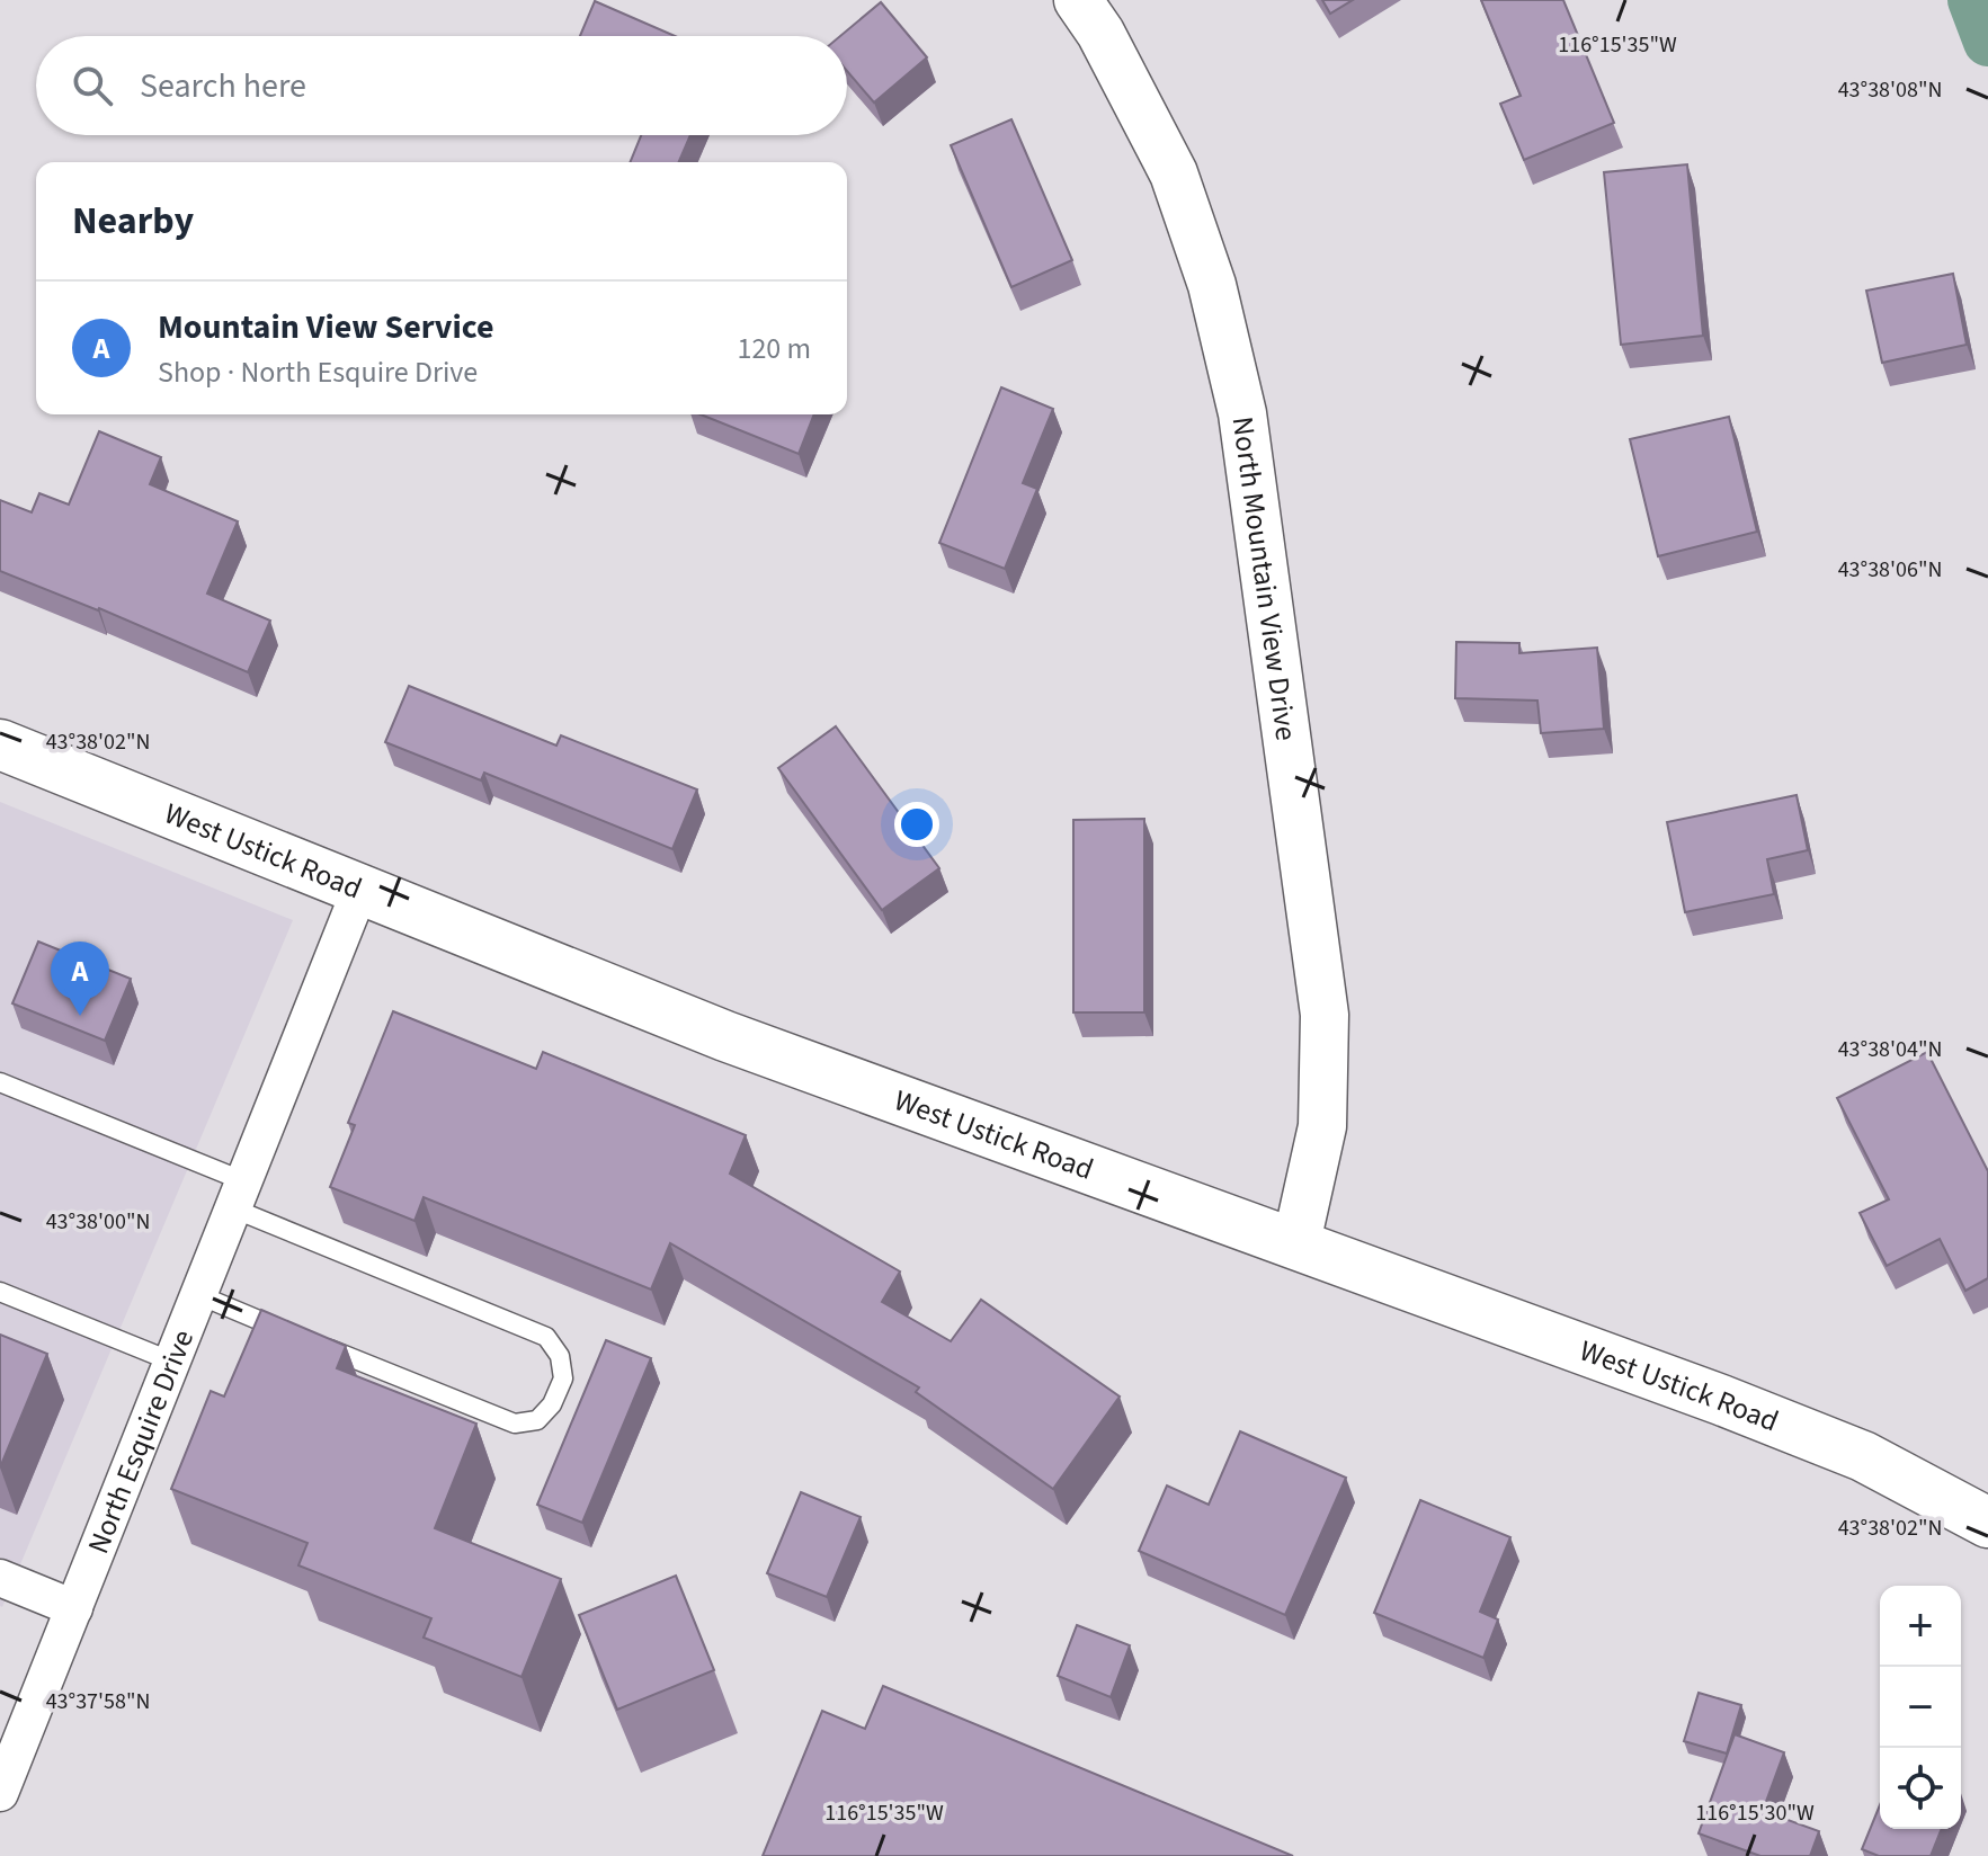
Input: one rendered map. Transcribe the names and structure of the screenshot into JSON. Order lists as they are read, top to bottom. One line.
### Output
{"streets":{"main road":["West Ustick Road"],"street":["North Mountain View Drive","North Esquire Drive"]},"crossings":[["North Mountain View Drive","West Ustick Road"],["West Ustick Road","North Esquire Drive"]],"page":{"search":"Search here","heading":"Nearby","list":[{"mark":"A","name":"Mountain View Service","note":"Shop · North Esquire Drive","value":"120 m"}],"pins":"A","map_buttons":["+","−"]},"coordinates":["116°15'35\"W","43°38'08\"N","43°38'06\"N","43°38'02\"N","43°38'04\"N","43°38'00\"N","43°37'58\"N","116°15'30\"W"]}
